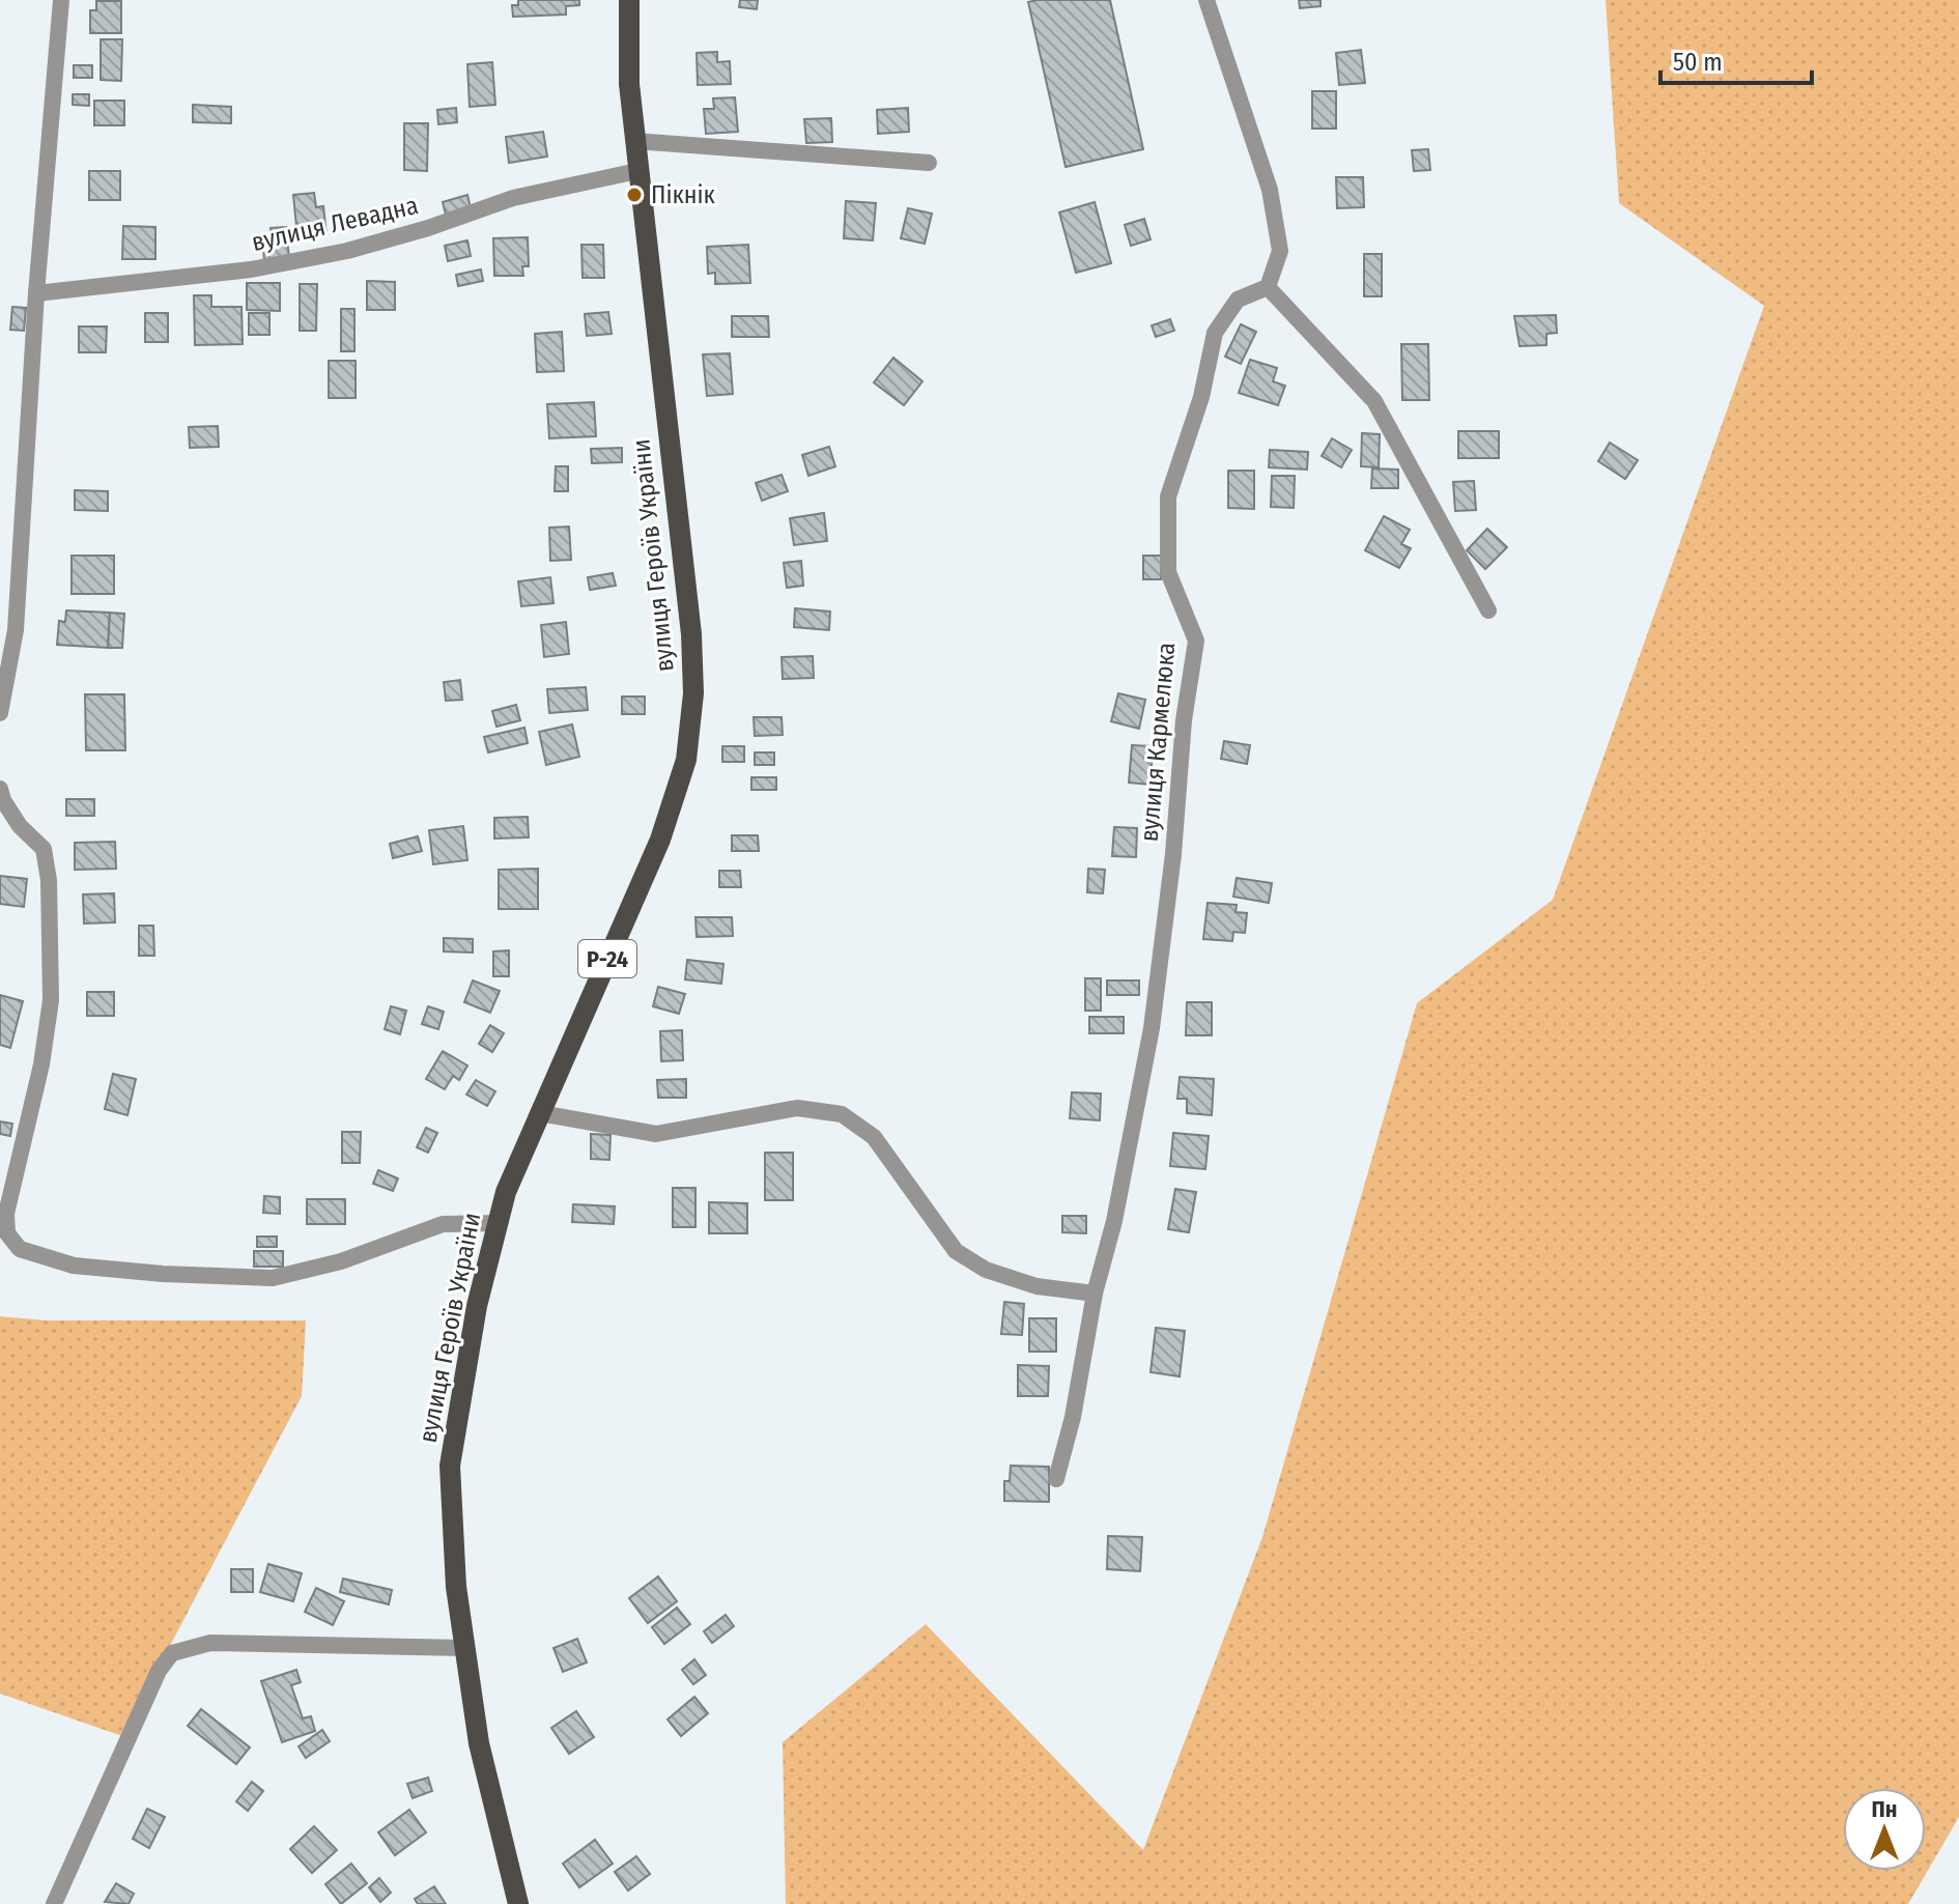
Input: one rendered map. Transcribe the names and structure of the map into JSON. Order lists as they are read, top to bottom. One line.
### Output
{"streets":{"main road":["вулиця Героїв України","Р-24"],"street":["вулиця Левадна","вулиця Кармелюка"]},"crossings":[["вулиця Левадна","вулиця Героїв України"]],"places":["Пікнік"],"scale_bar":"50 m","north":"top"}
